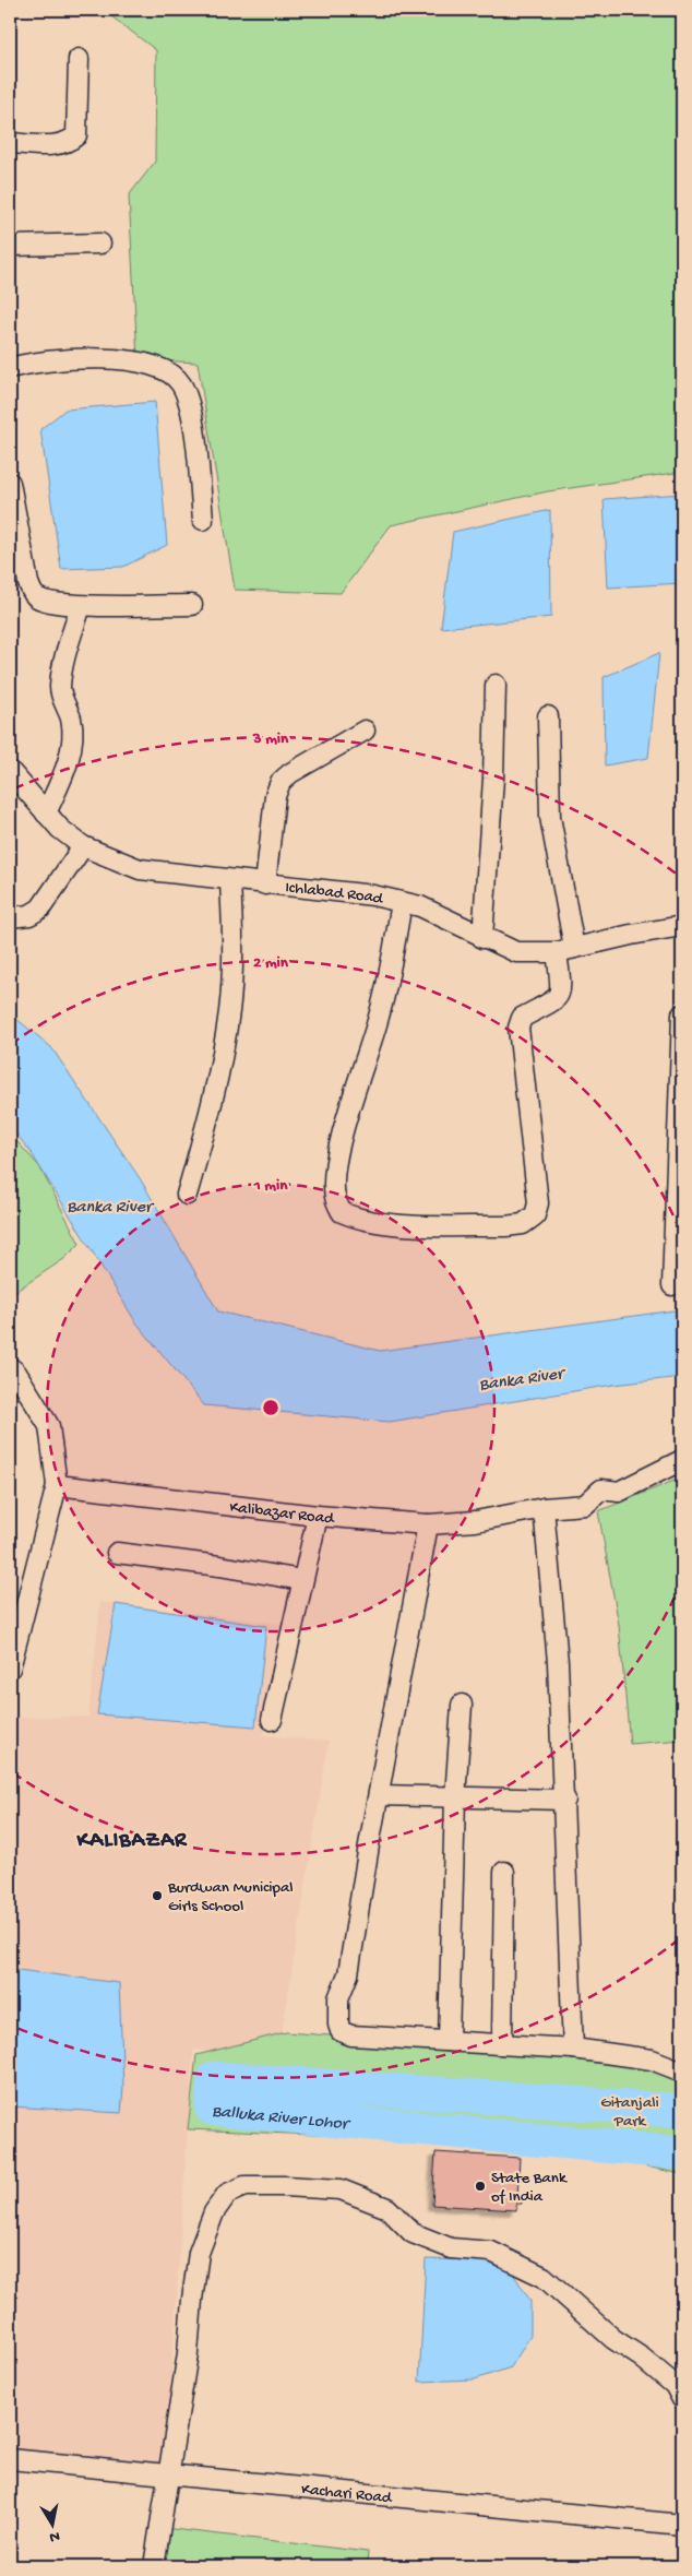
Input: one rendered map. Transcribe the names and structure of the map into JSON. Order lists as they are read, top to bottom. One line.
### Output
{"streets":{"street":["Ichlabad Road","Kalibazar Road","Kachari Road"]},"districts":["KALIBAZAR"],"water":["Banka River","Balluka River Lohor"],"parks":["Gitanjali Park"],"places":["Burdwan Municipal Girls School","State Bank of India"],"north":"bottom","rings":["3 min","2 min","1 min"]}
